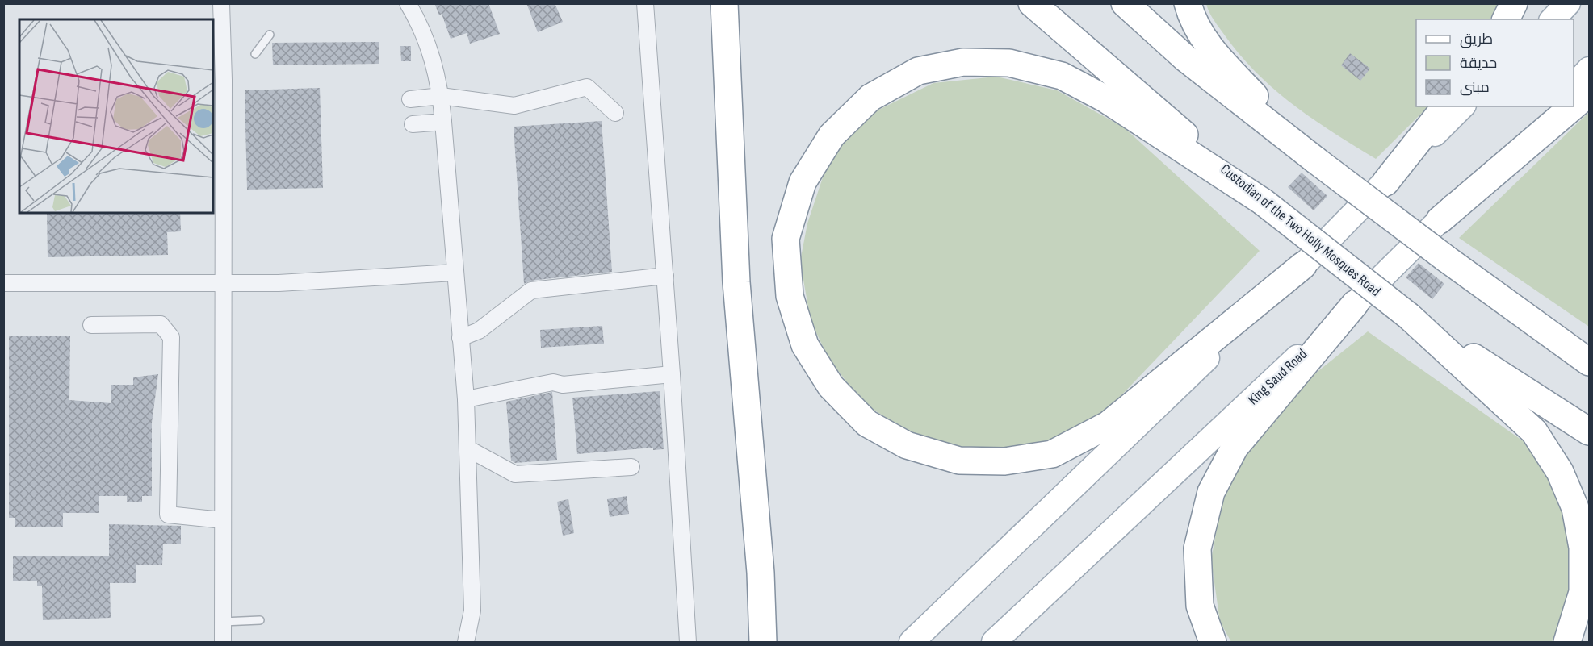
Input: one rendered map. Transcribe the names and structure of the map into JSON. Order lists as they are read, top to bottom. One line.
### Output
{"streets":{"highway":["Custodian of the Two Holly Mosques Road"],"main road":["King Saud Road"]},"legend":["طريق","حديقة","مبنى"]}
